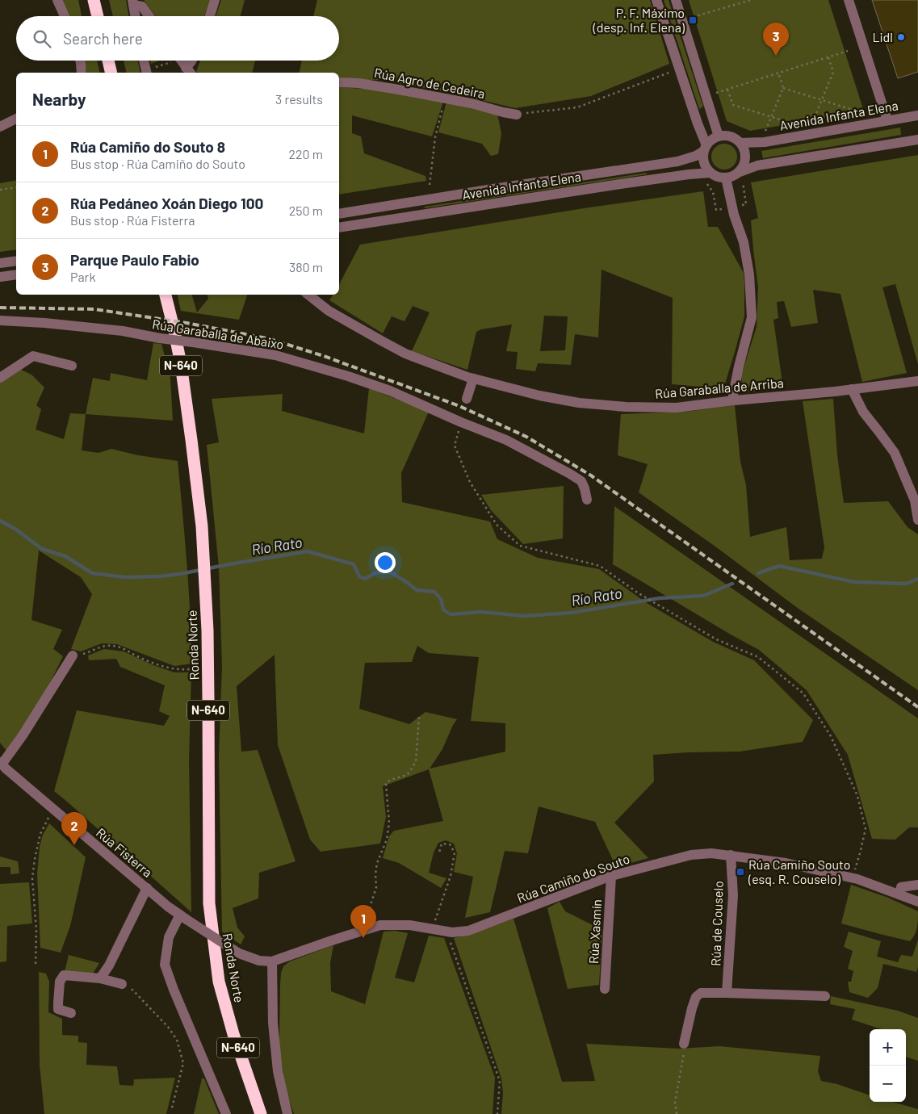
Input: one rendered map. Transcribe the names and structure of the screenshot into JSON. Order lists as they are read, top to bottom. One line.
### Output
{"streets":{"highway":["N-640","Ronda Norte"],"street":["Rúa Agro de Cedeira","Avenida Infanta Elena","Rúa Garaballa de Abaixo","Rúa Garaballa de Arriba","Rúa Fisterra","Rúa Camiño do Souto","Rúa de Couselo","Rúa Xasmín"]},"crossings":[["Rúa Fisterra","Rúa Camiño do Souto"],["Rúa Camiño do Souto","Rúa de Couselo"],["Rúa Camiño do Souto","Rúa Xasmín"]],"water":["Río Rato"],"places":{"transit":["P. F. Máximo (desp. Inf. Elena)","Rúa Camiño Souto (esq. R. Couselo)"],"other":["Lidl"]},"page":{"search":"Search here","pins":["3","2","1"],"heading":["Nearby","3 results"],"list":[{"mark":"1","name":"Rúa Camiño do Souto 8","note":"Bus stop · Rúa Camiño do Souto","value":"220 m"},{"mark":"2","name":"Rúa Pedáneo Xoán Diego 100","note":"Bus stop · Rúa Fisterra","value":"250 m"},{"mark":"3","name":"Parque Paulo Fabio","note":"Park","value":"380 m"}],"map_buttons":["+","−"]}}
